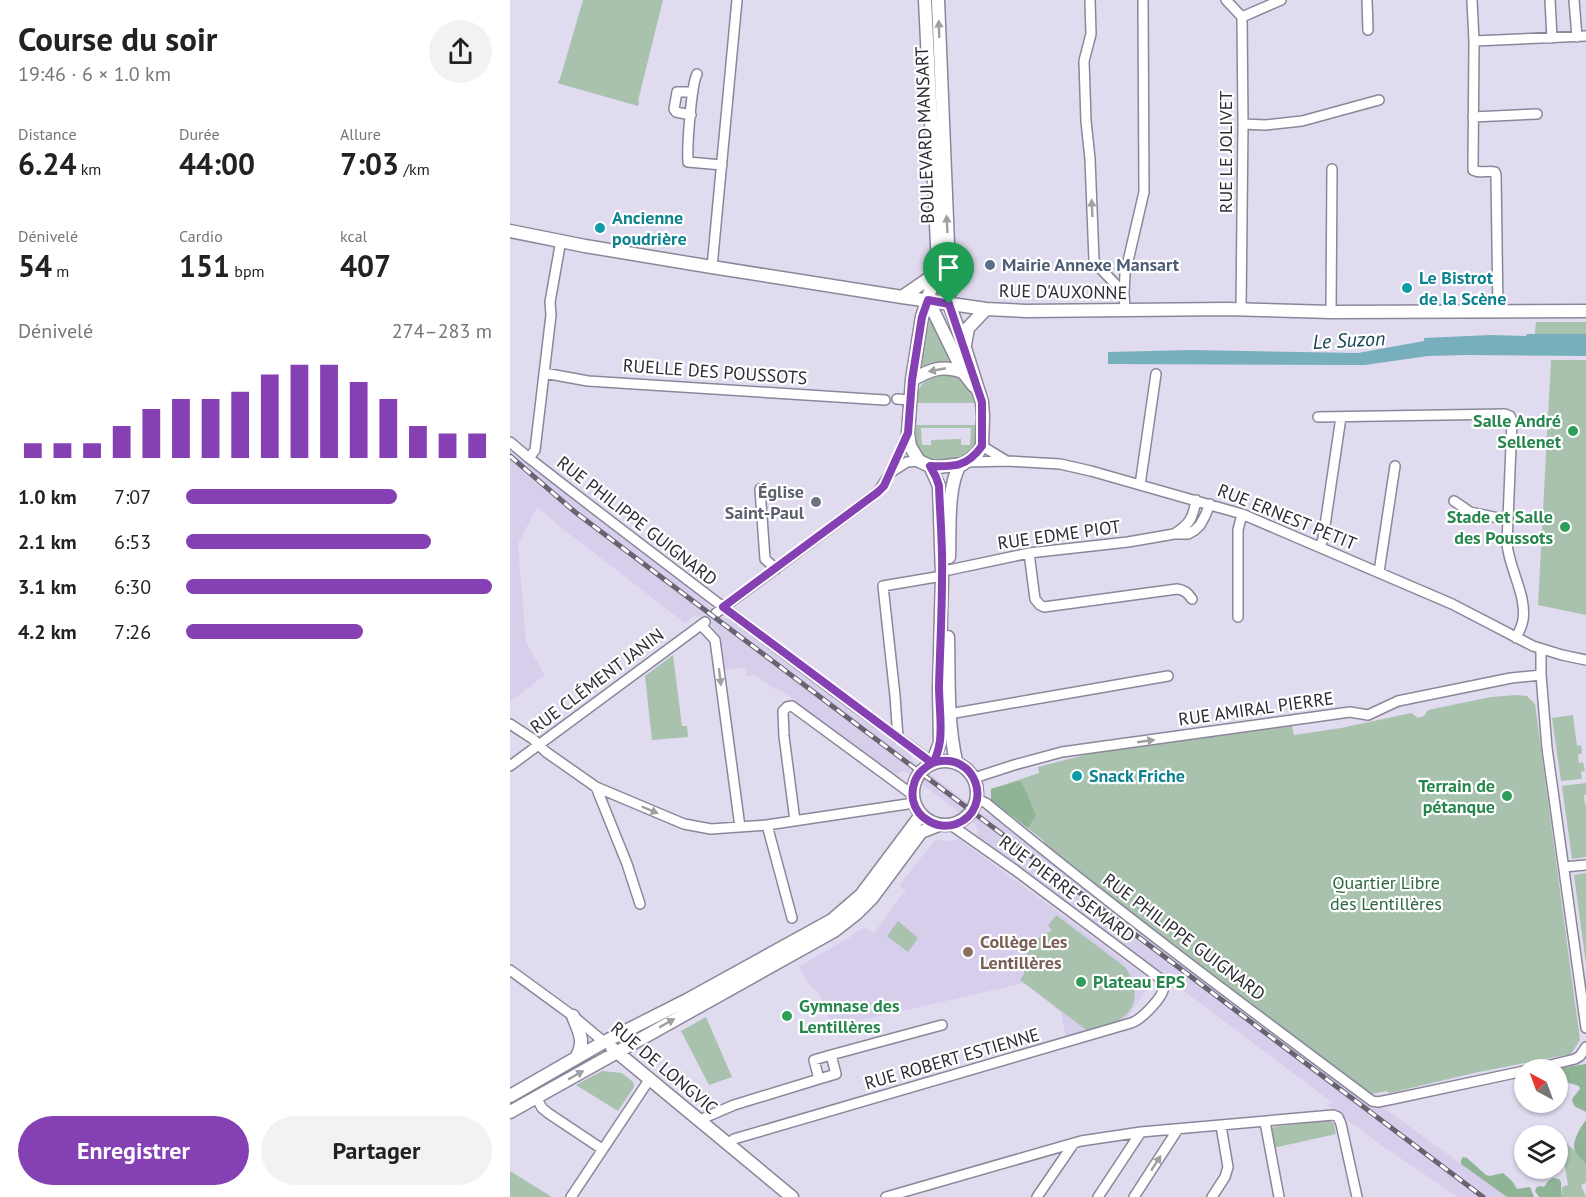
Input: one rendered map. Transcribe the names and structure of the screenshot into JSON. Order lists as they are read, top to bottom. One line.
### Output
{"streets":{"main road":["BOULEVARD MANSART","RUE D'AUXONNE","RUE DE LONGVIC"],"street":["RUE LE JOLIVET","RUELLE DES POUSSOTS","RUE ERNEST PETIT","RUE PHILIPPE GUIGNARD","RUE EDME PIOT","RUE CLÉMENT JANIN","RUE AMIRAL PIERRE","RUE PIERRE SEMARD","RUE ROBERT ESTIENNE"]},"crossings":[["BOULEVARD MANSART","RUE D'AUXONNE"],["RUE LE JOLIVET","RUE D'AUXONNE"],["RUE D'AUXONNE","RUE PHILIPPE GUIGNARD"],["RUELLE DES POUSSOTS","RUE PHILIPPE GUIGNARD"],["RUE ERNEST PETIT","RUE EDME PIOT"],["RUE PHILIPPE GUIGNARD","RUE EDME PIOT"],["RUE PHILIPPE GUIGNARD","RUE AMIRAL PIERRE"],["RUE PHILIPPE GUIGNARD","RUE PIERRE SEMARD"],["RUE AMIRAL PIERRE","RUE PIERRE SEMARD"],["RUE PIERRE SEMARD","RUE ROBERT ESTIENNE"],["RUE ROBERT ESTIENNE","RUE DE LONGVIC"]],"water":["Le Suzon"],"parks":["Quartier Libre des Lentillères"],"places":["Ancienne poudrière","Mairie Annexe Mansart","Le Bistrot de la Scène","Salle André Sellenet","Église Saint-Paul","Stade et Salle des Poussots","Snack Friche","Terrain de pétanque","Collège Les Lentillères","Plateau EPS","Gymnase des Lentillères"],"north":"top left","page":{"heading":["Course du soir","19:46 · 6 × 1.0 km"],"stats":[["Distance","6.24 km"],["Durée","44:00"],["Allure","7:03 /km"],["Dénivelé","54 m"],["Cardio","151 bpm"],["kcal","407"]],"chart":["Dénivelé","274–283 m"],"list":[{"name":"1.0 km","note":"7:07"},{"name":"2.1 km","note":"6:53"},{"name":"3.1 km","note":"6:30"},{"name":"4.2 km","note":"7:26"}],"buttons":["Enregistrer","Partager"]}}
